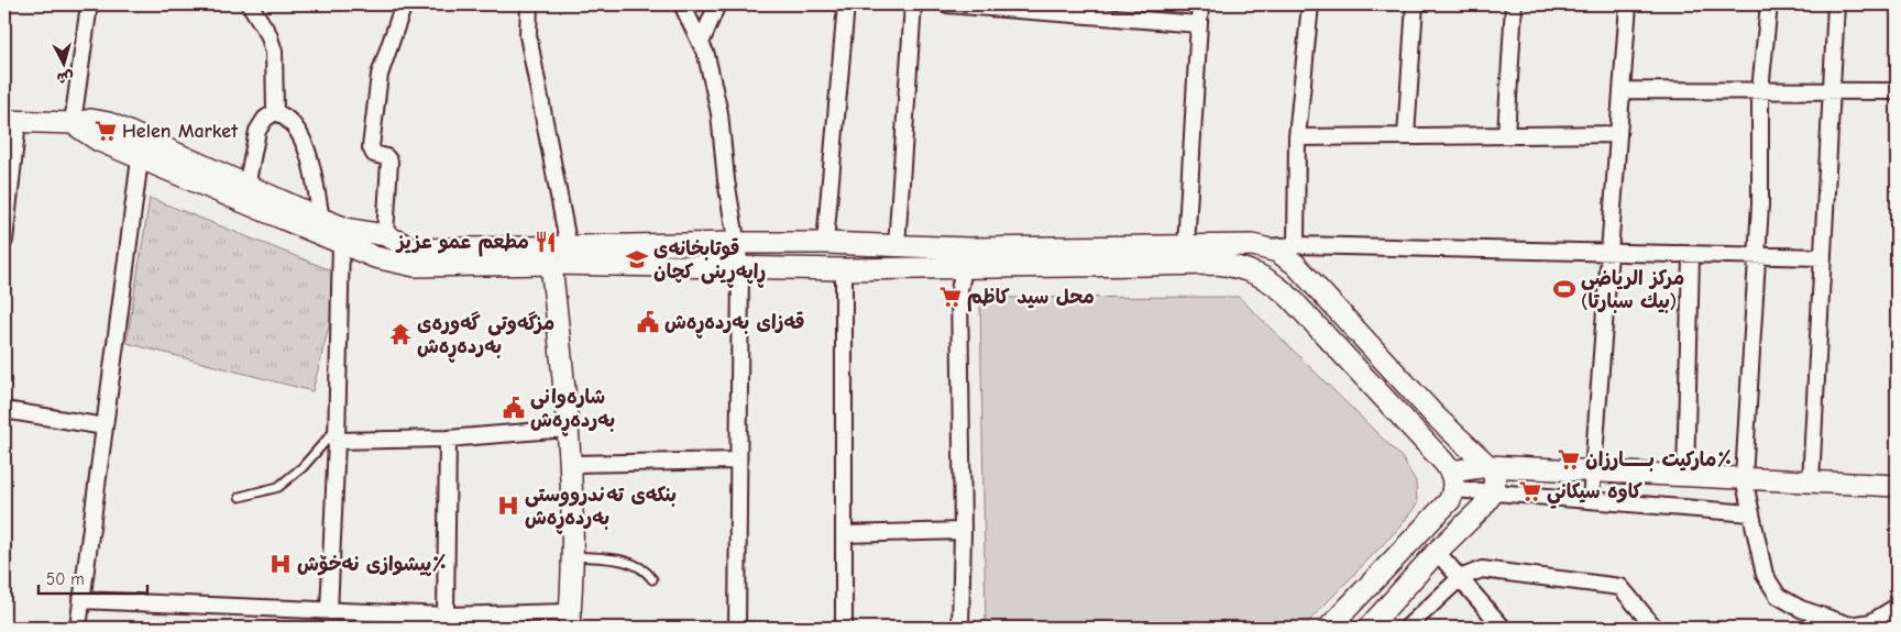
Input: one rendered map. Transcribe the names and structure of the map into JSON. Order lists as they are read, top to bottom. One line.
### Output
{"places":{"supermarket":["Helen Market","محل سيد كاظم","ماركیت بـــــارزان٪","كاوه سيكاني"],"restaurant":["مطعم عمو عزيز"],"school or university":["قوتابخانەی ڕاپەڕینی کچان"],"sports":["مركز الرياضي (بيك سبارتا)"],"public building":["قەزای بەردەڕەش","شارەوانی بەردەڕەش"],"temple":["مزگەوتی گەورەی بەردەڕەش"],"hospital":["بنکەی تەندرووستی بەردەڕەش","پیشوازی نەخۆش٪"]},"scale_bar":"50 m","north":"bottom"}
